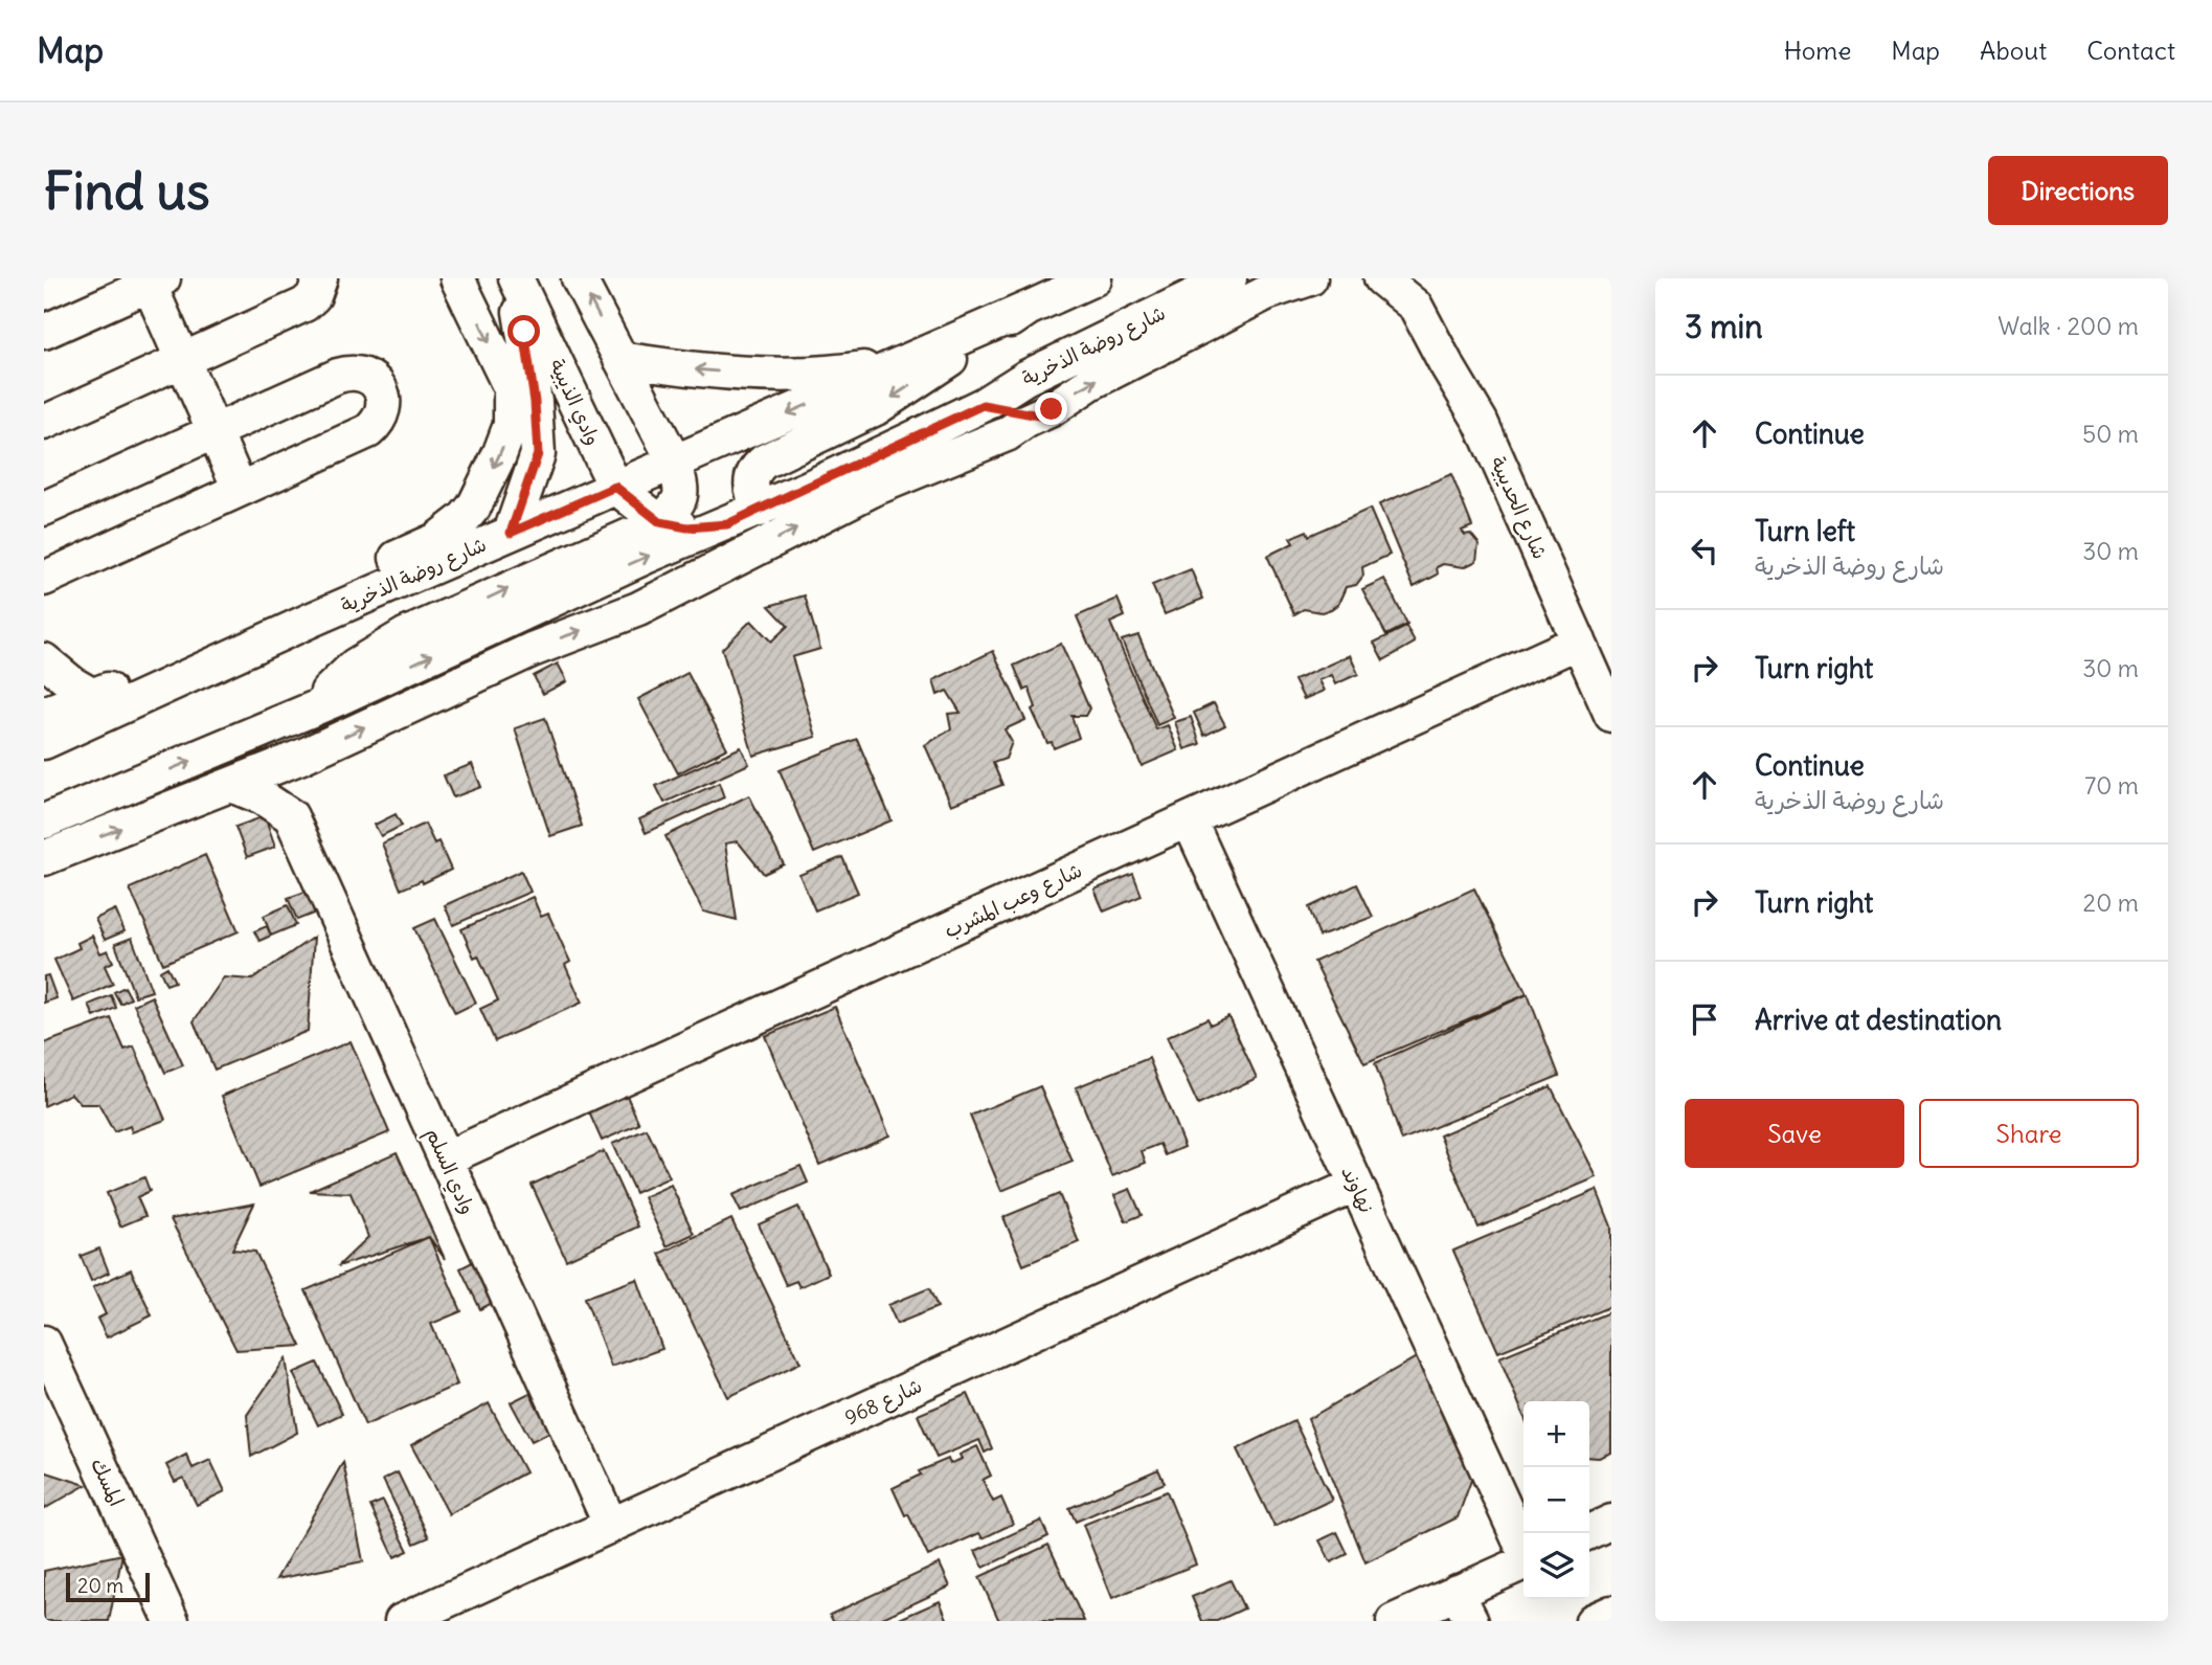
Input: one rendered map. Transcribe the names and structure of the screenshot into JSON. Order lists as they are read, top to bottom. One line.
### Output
{"streets":{"street":["شارع روضة الذخرية","وادي الذيبية","شارع الحديبية","شارع وعب المشرب","وادي السلم","نهاوند","شارع 968","المسك"]},"crossings":[["شارع روضة الذخرية","وادي الذيبية"],["شارع الحديبية","شارع وعب المشرب"],["شارع وعب المشرب","وادي السلم"],["شارع وعب المشرب","نهاوند"],["وادي السلم","شارع 968"],["نهاوند","شارع 968"]],"scale_bar":"20 m","page":{"header":"Map","nav":["Home","Map","About","Contact"],"buttons":["Directions",["Save","Share"]],"title":"Find us","heading":["3 min","Walk · 200 m"],"list":[["Continue","50 m"],["Turn left","شارع روضة الذخرية","30 m"],["Turn right","30 m"],["Continue","شارع روضة الذخرية","70 m"],["Turn right","20 m"],"Arrive at destination"],"map_buttons":["+","−"],"scale":"20 m"}}
